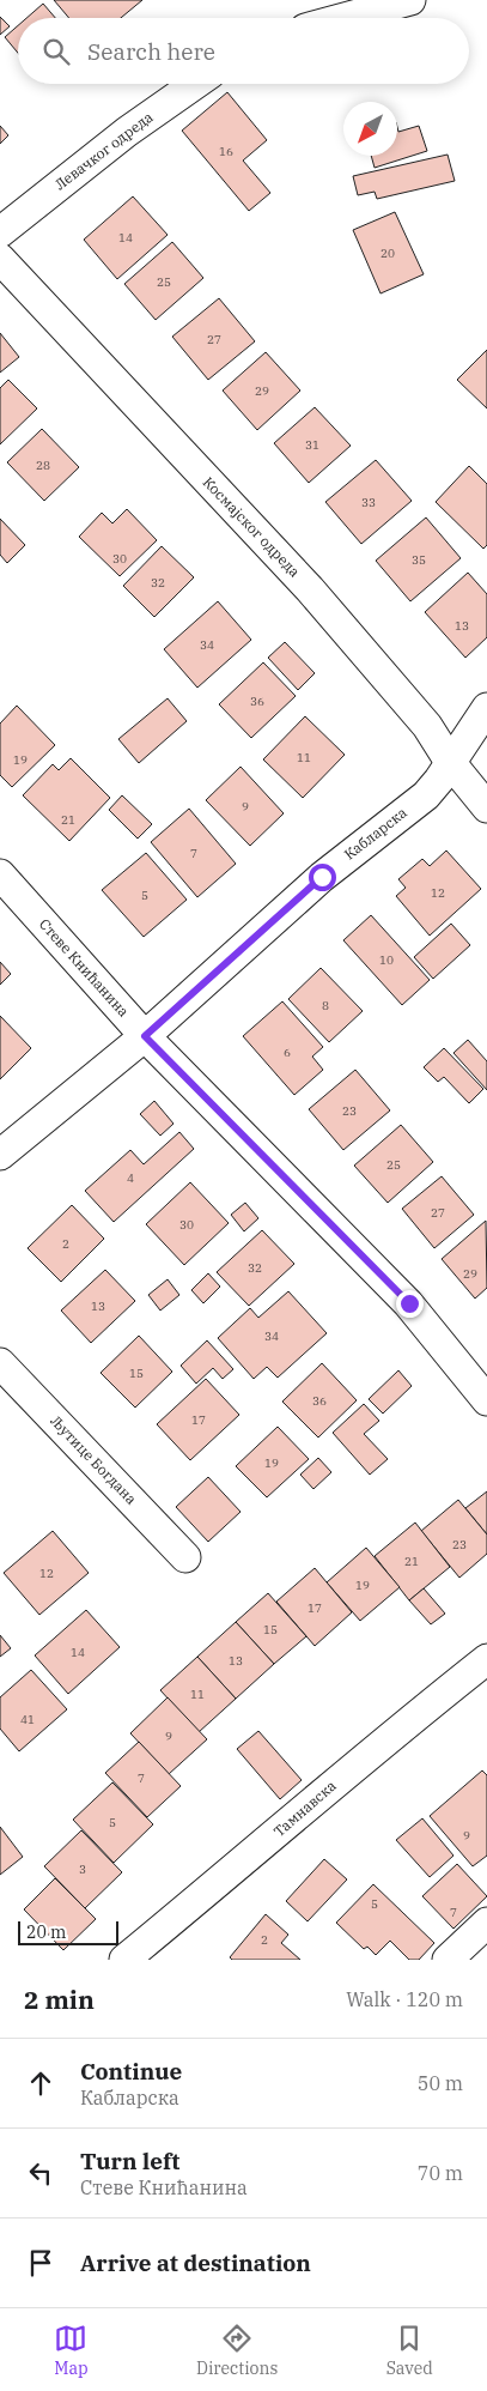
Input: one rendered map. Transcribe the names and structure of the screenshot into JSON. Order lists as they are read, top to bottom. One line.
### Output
{"streets":{"street":["Левачког одреда","Космајског одреда","Кабларска","Стеве Книћанина","Љутице Богдана","Тамнавска"]},"crossings":[["Космајског одреда","Кабларска"],["Кабларска","Стеве Книћанина"]],"house_numbers":["16","14","20","25","27","29","31","28","33","30","35","32","13","34","36","11","19","9","21","7","12","5","10","8","6","23","25","4","27","30","2","32","29","13","34","15","36","17","19","23","21","12","19","17","15","14","13","11","41","9","7","5","9","3","5","7","2"],"scale_bar":"20 m","north":"bottom left","page":{"search":"Search here","scale":"20 m","heading":["2 min","Walk · 120 m"],"list":[["Continue","Кабларска","50 m"],["Turn left","Стеве Книћанина","70 m"],"Arrive at destination"],"nav":["Map","Directions","Saved"]}}
